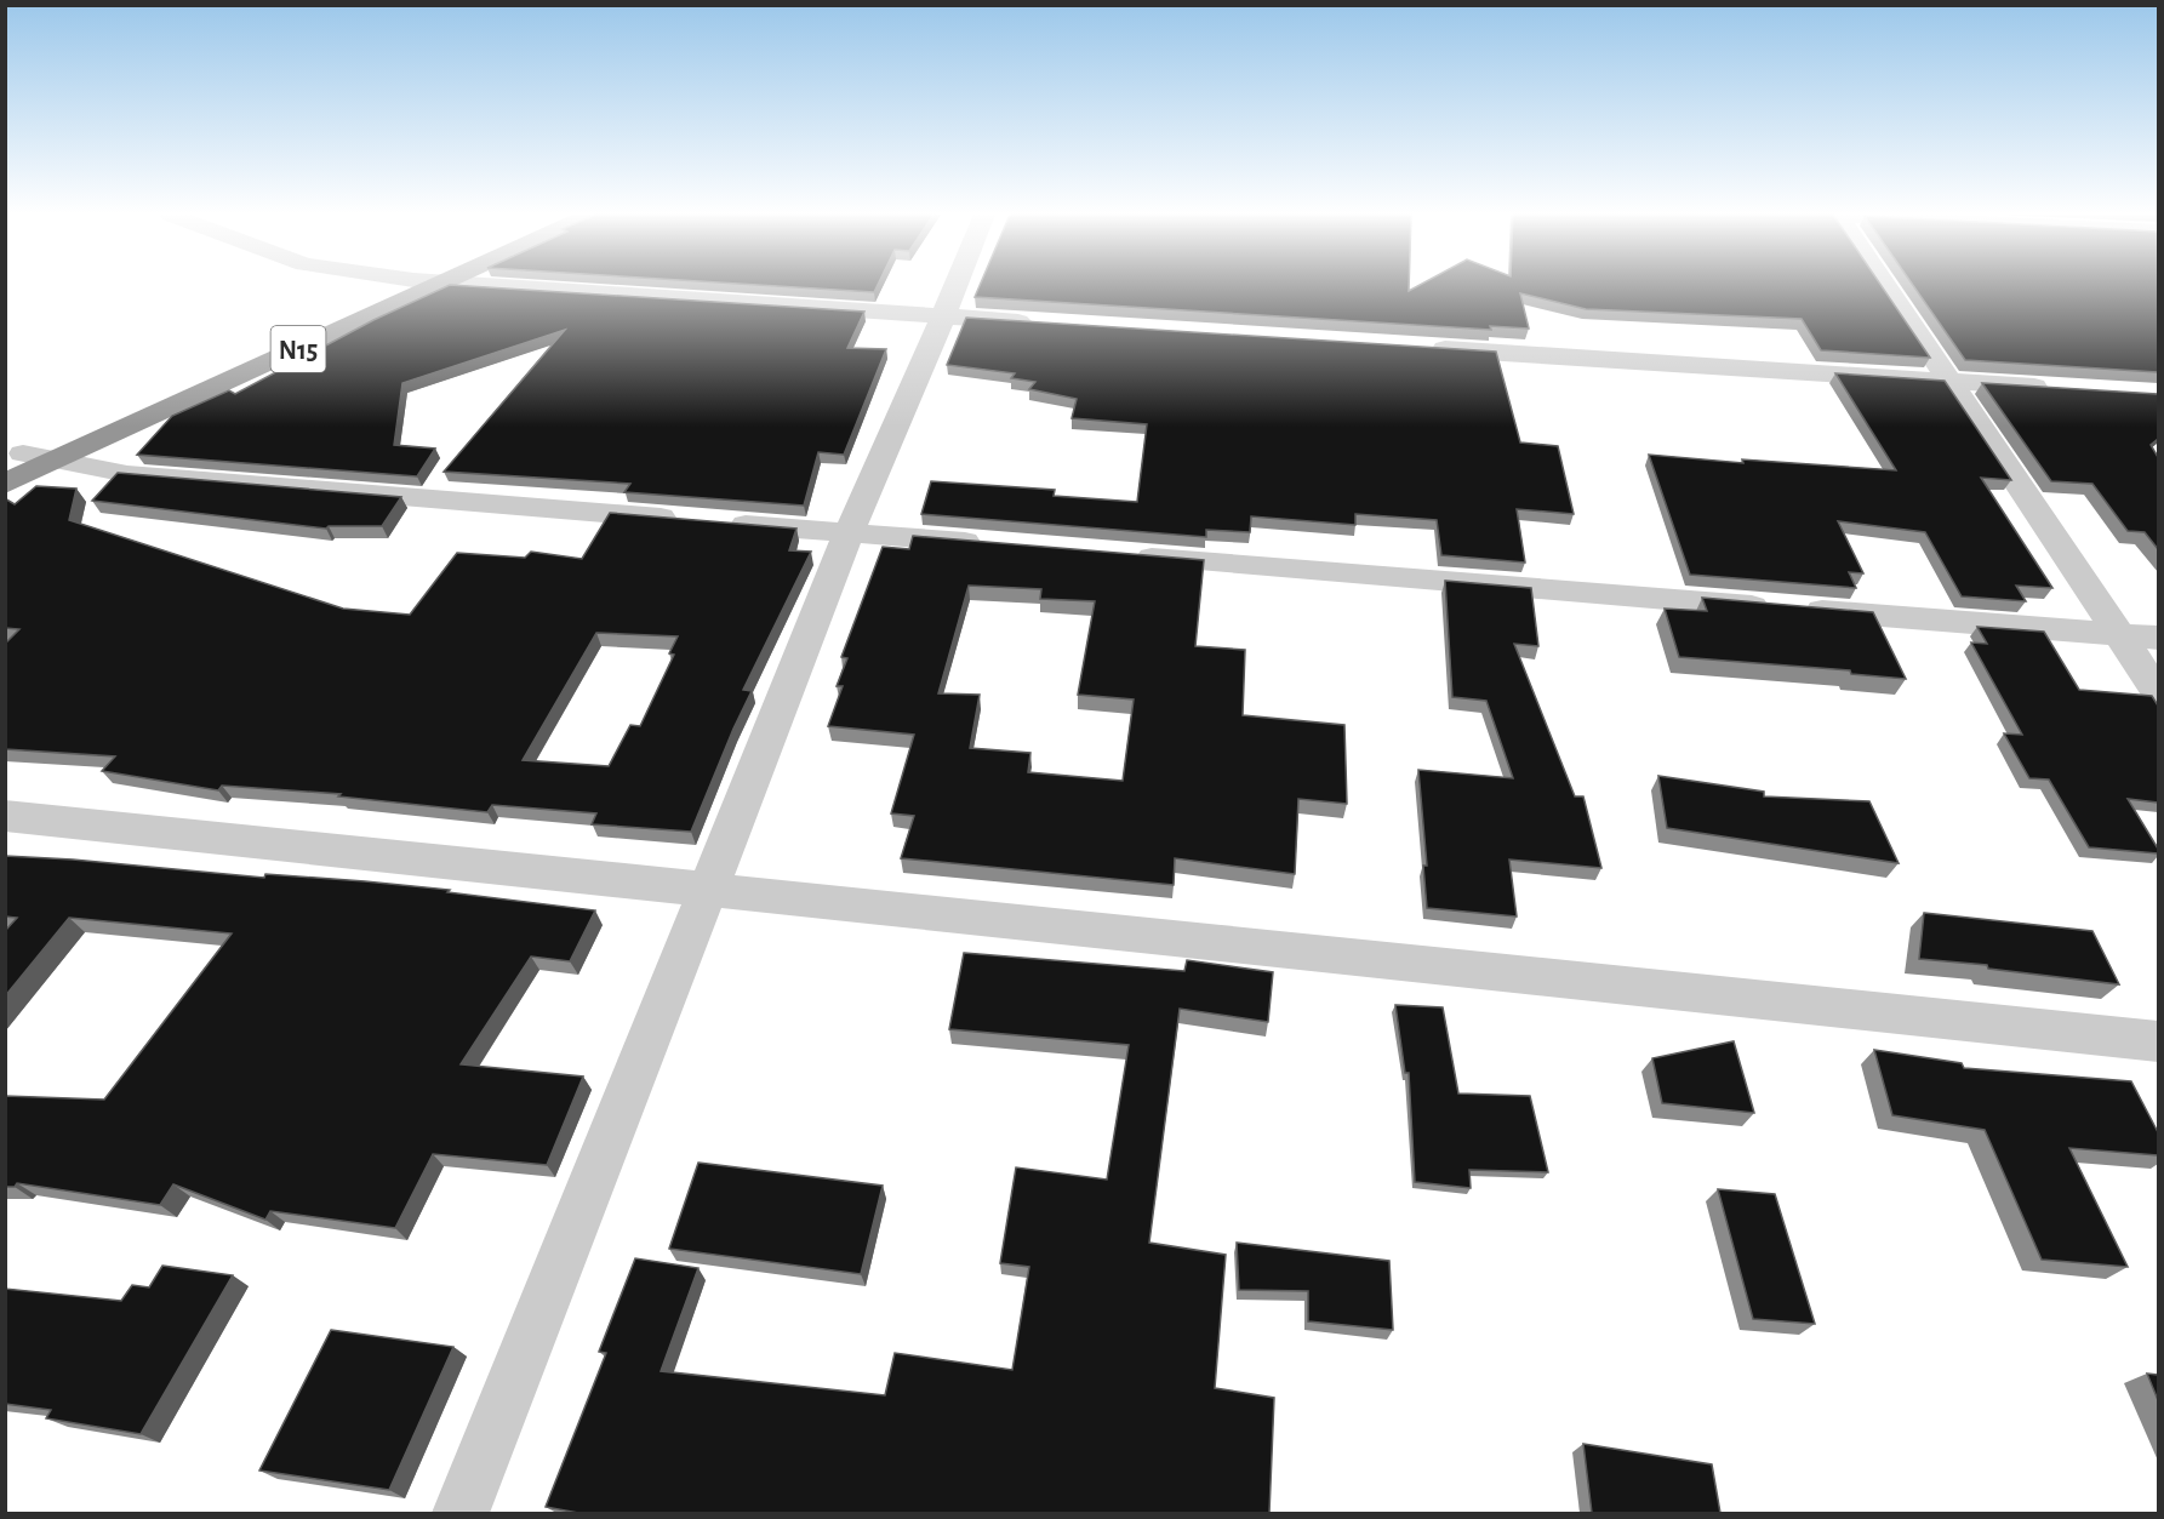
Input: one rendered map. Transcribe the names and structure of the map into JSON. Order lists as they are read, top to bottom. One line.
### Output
{"streets":{"highway":["N15"]}}
